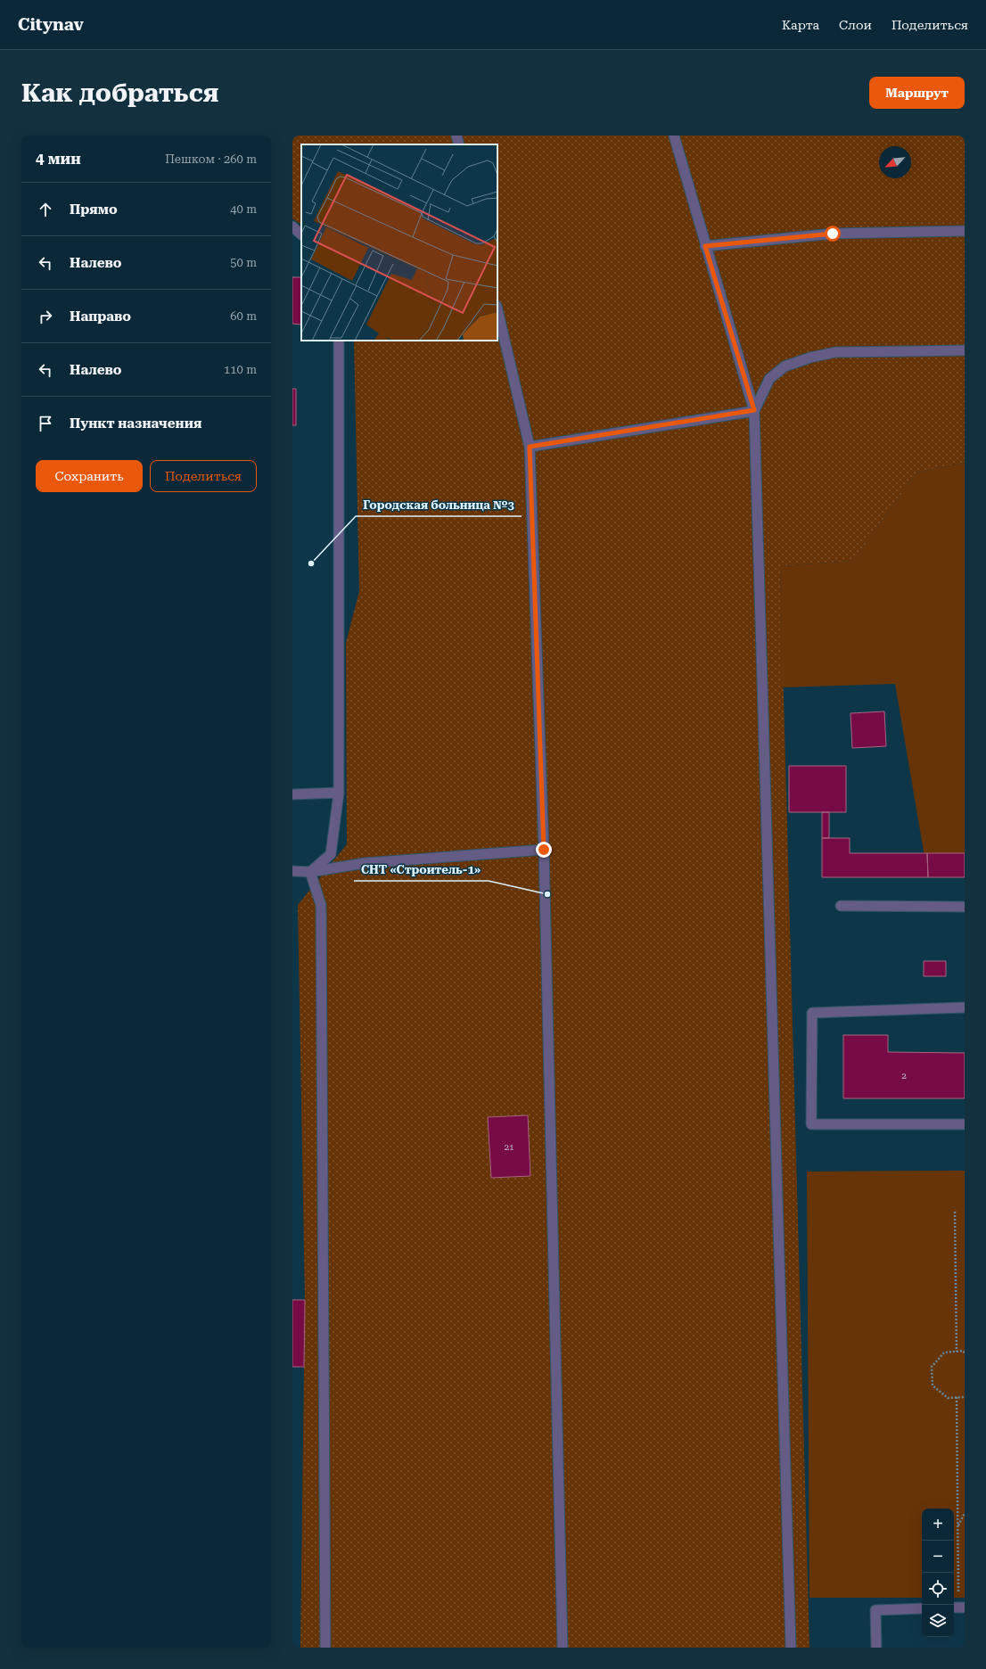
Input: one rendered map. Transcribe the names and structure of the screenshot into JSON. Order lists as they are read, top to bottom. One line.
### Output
{"places":["Городская больница №3","СНТ «Строитель-1»"],"house_numbers":["2","21"],"north":"bottom left","page":{"header":"Citynav","nav":["Карта","Слои","Поделиться"],"buttons":["Маршрут",["Сохранить","Поделиться"]],"title":"Как добраться","heading":["4 мин","Пешком · 260 m"],"list":[["Прямо","40 m"],["Налево","50 m"],["Направо","60 m"],["Налево","110 m"],"Пункт назначения"],"map_buttons":["+","−"]}}
